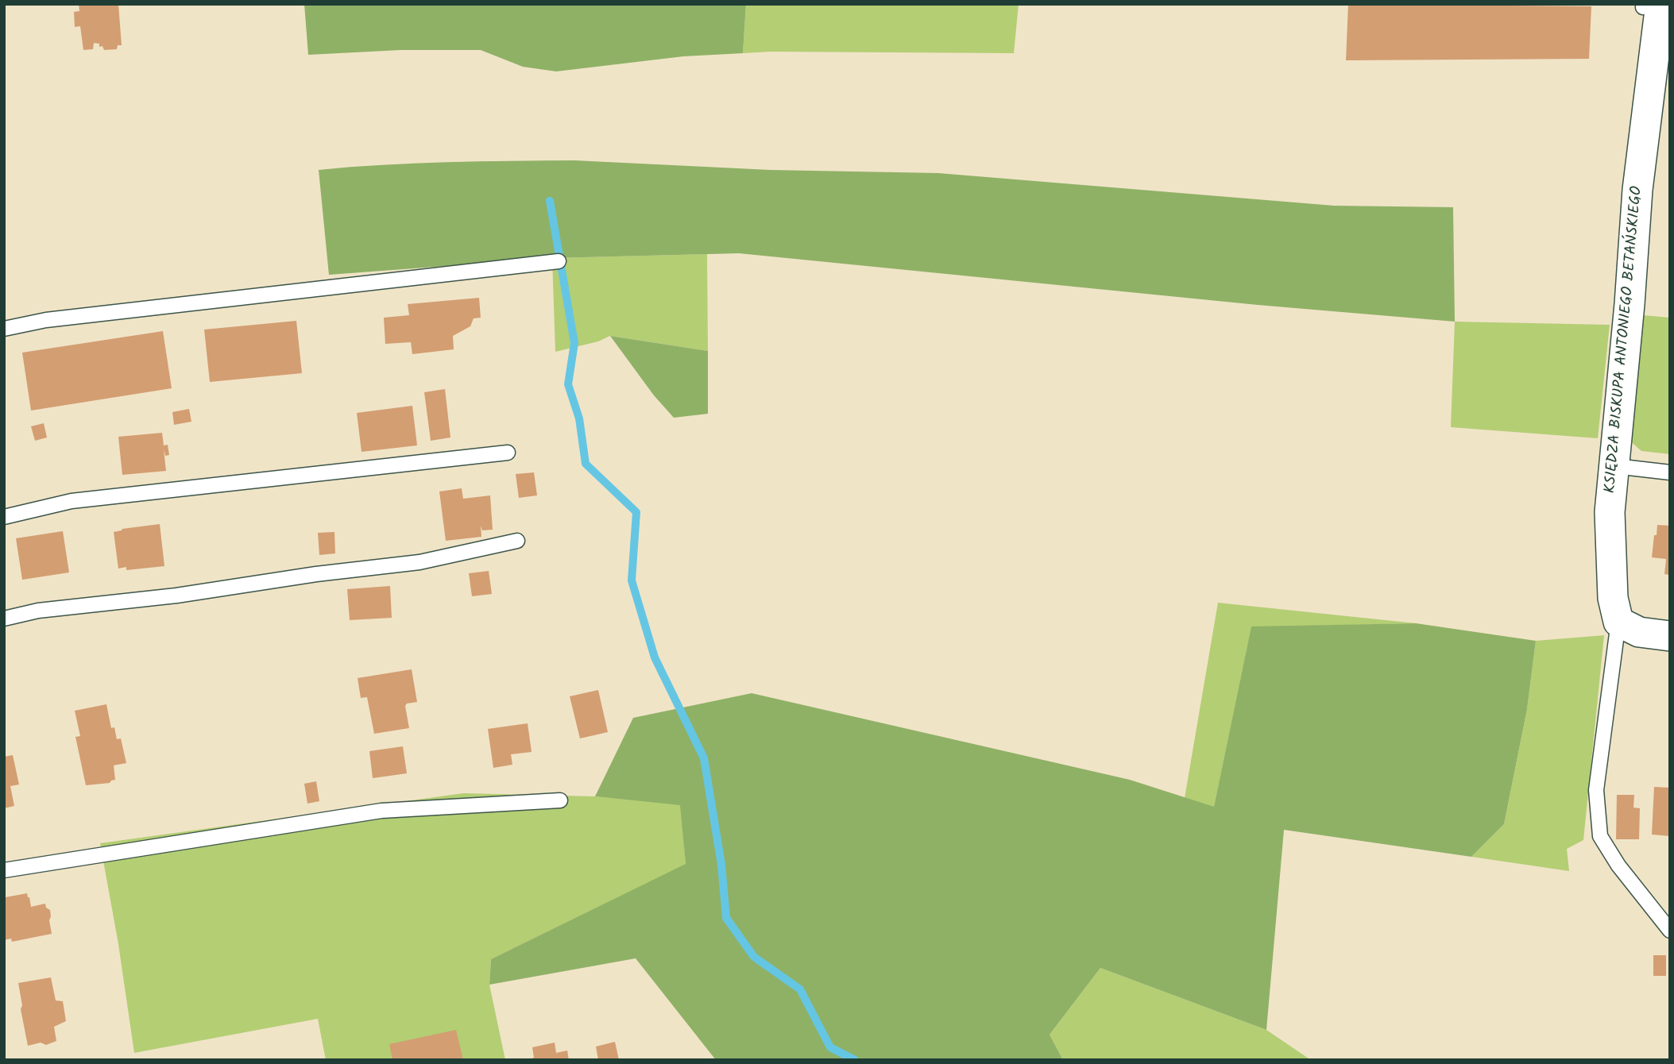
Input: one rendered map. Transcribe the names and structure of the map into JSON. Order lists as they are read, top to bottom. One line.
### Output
{"streets":{"street":["KSIĘDZA BISKUPA ANTONIEGO BETAŃSKIEGO"]}}
